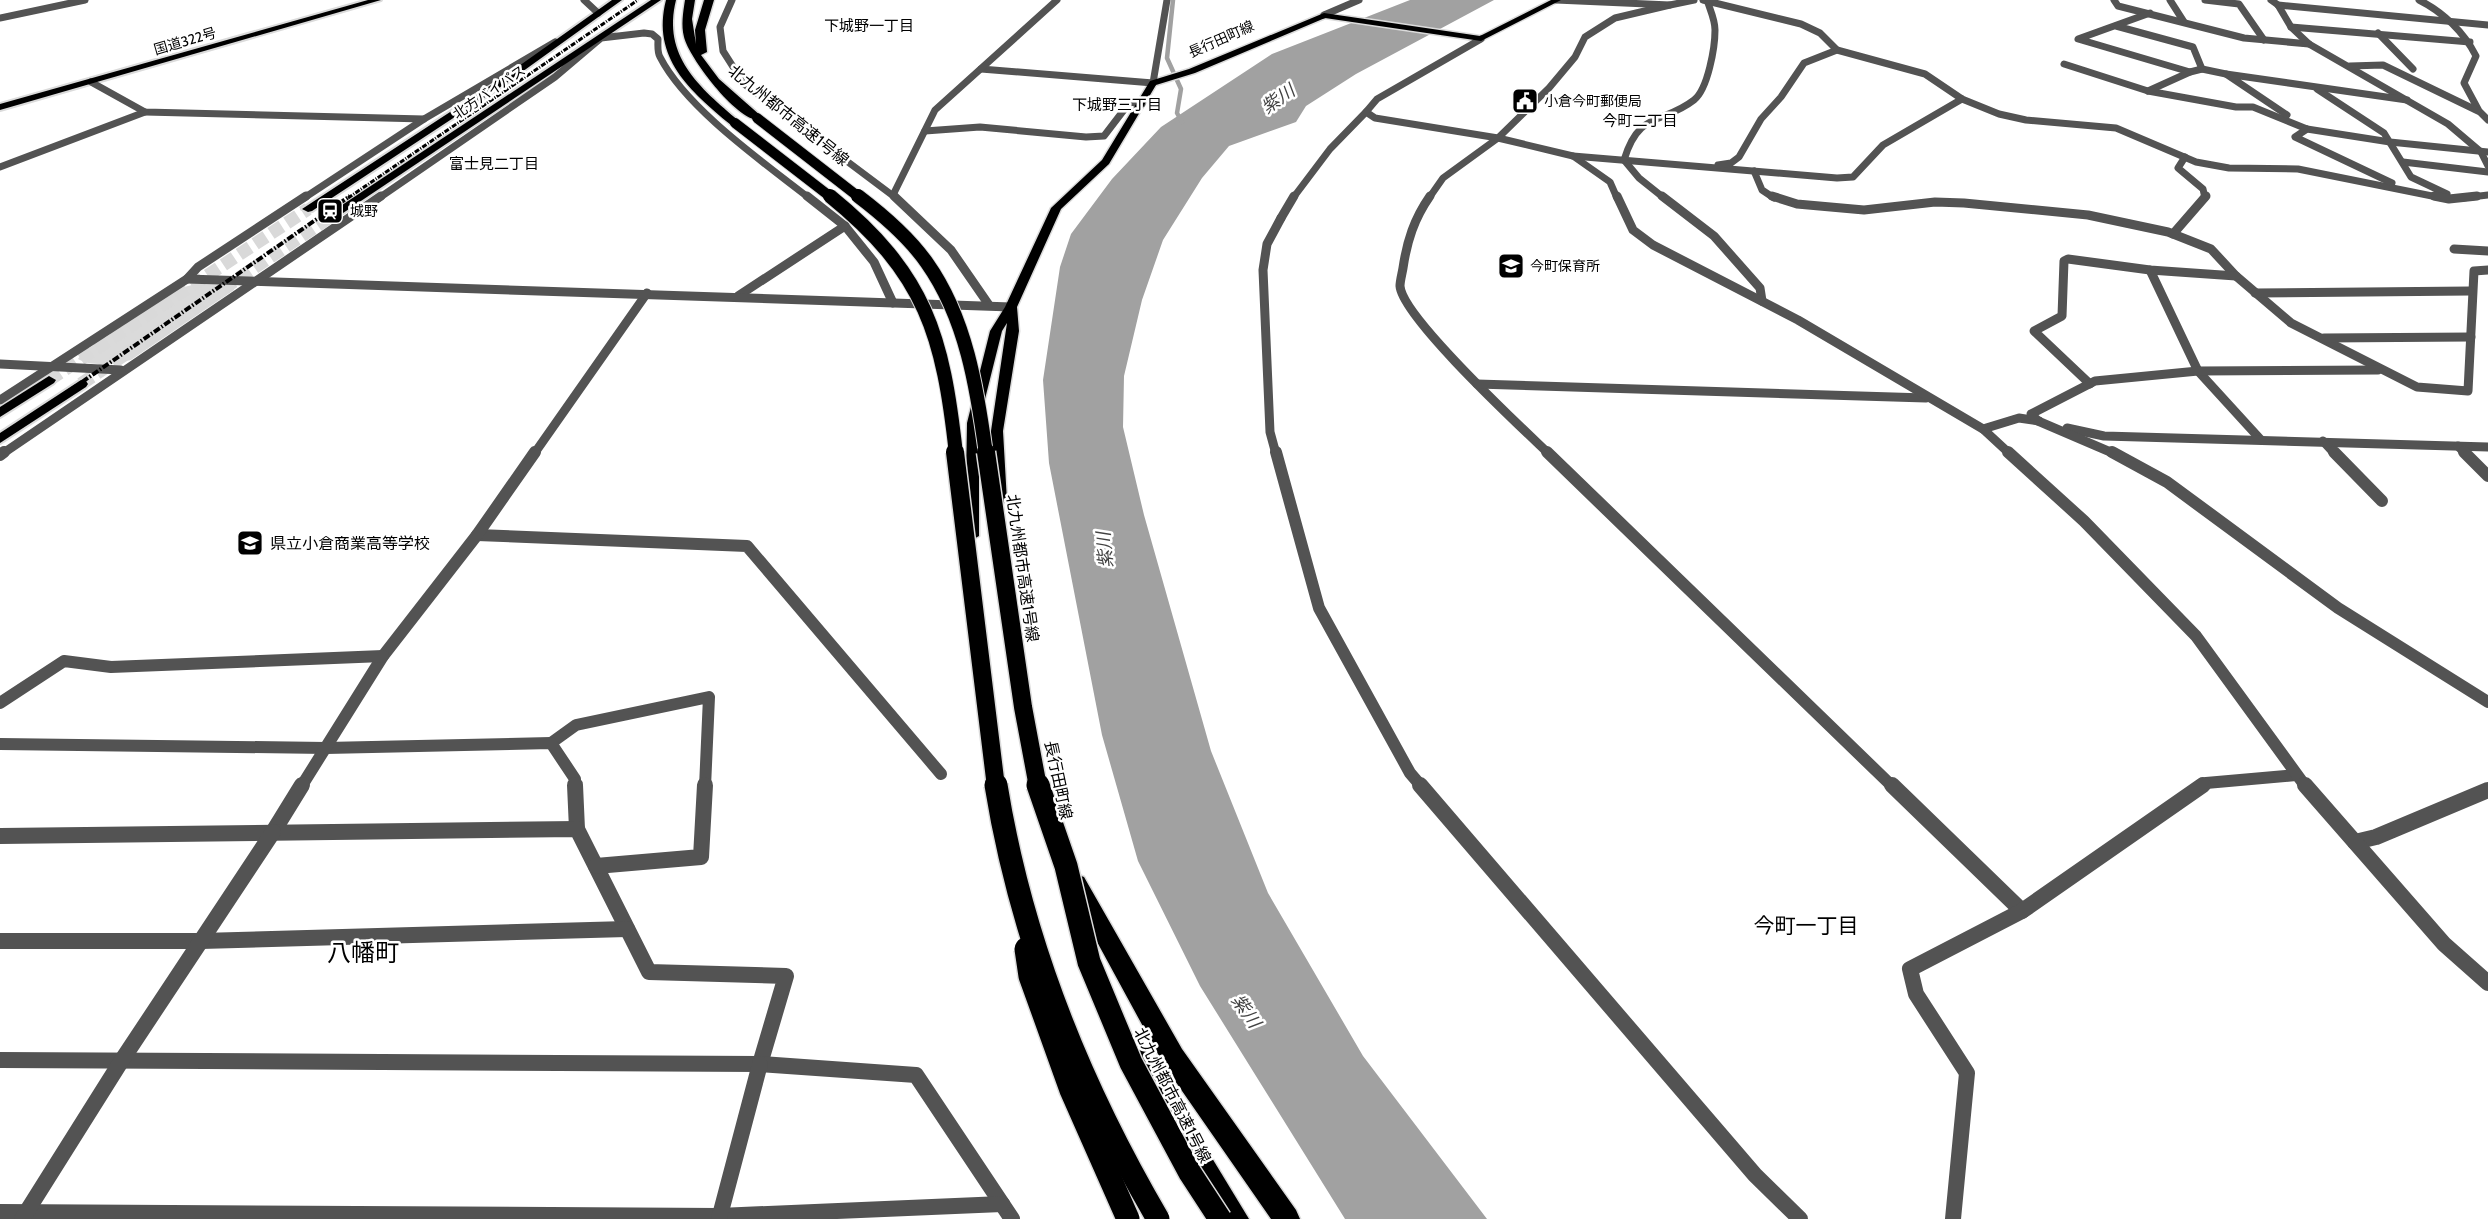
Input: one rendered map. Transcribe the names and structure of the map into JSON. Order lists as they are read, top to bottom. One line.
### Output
{"streets":{"highway":["国道322号","北方バイパス","北九州都市高速1号線"],"main road":["長行田町線"]},"districts":["下城野一丁目","下城野三丁目","今町二丁目","富士見二丁目","今町一丁目","八幡町"],"water":["紫川"],"places":{"public building":["小倉今町郵便局"],"station":["城野"],"school or university":["今町保育所","県立小倉商業高等学校"]}}
